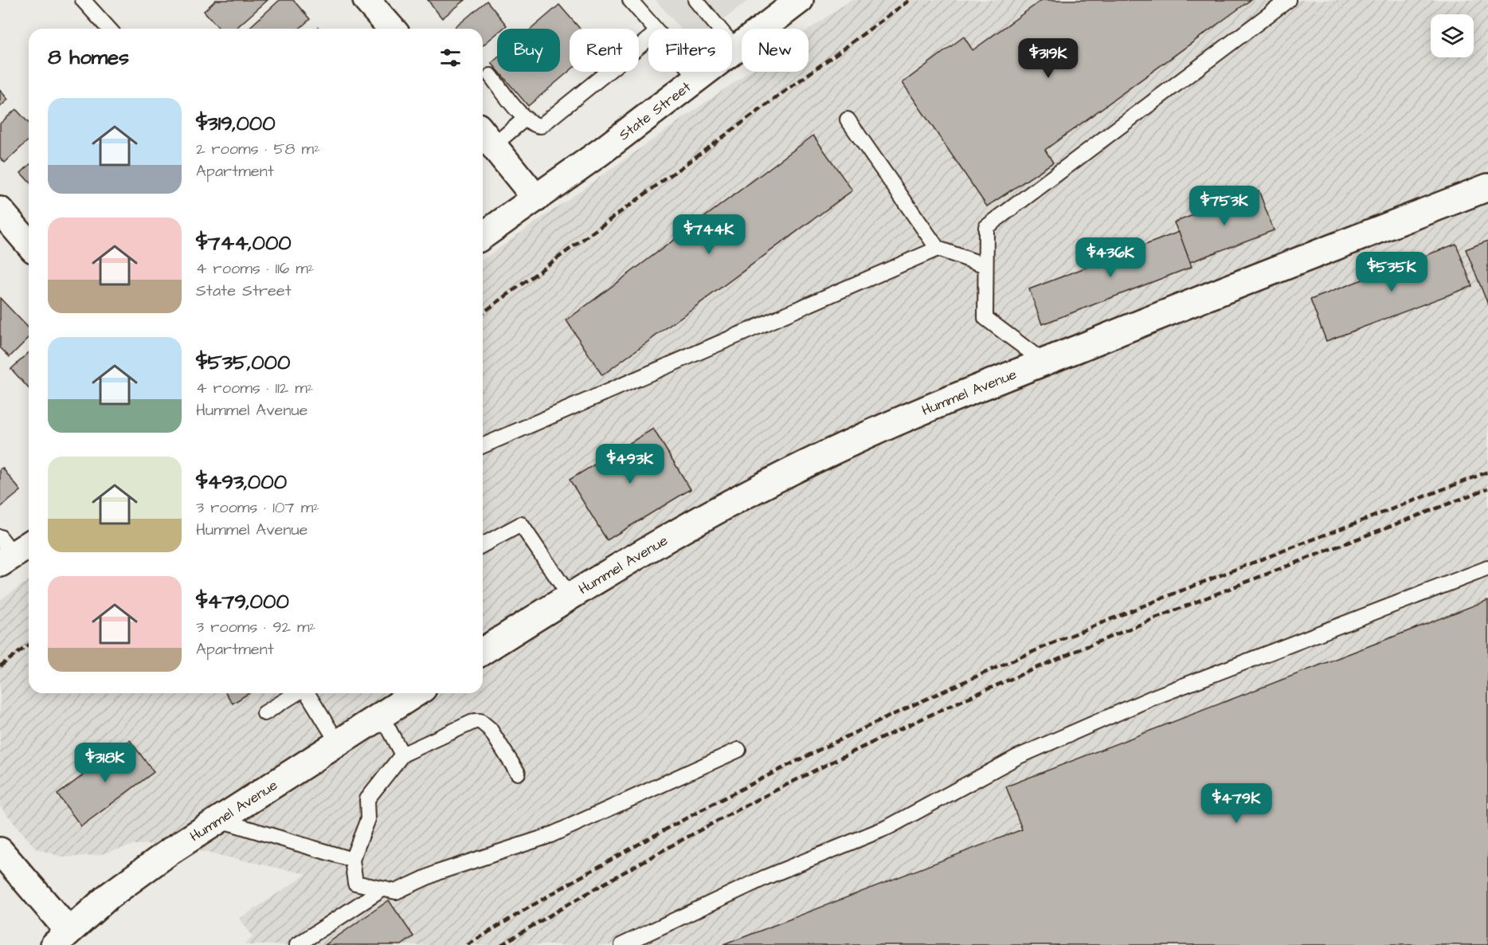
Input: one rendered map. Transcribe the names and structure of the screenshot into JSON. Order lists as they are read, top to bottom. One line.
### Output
{"streets":{"main road":["State Street","Hummel Avenue"]},"page":{"chip":["Buy","Rent","Filters","New"],"heading":"8 homes","price":["$319K","$753K","$744K","$436K","$535K","$493K","$318K","$479K"],"list":[{"name":"$319,000","note":"2 rooms · 58 m² · Apartment"},{"name":"$744,000","note":"4 rooms · 116 m² · State Street"},{"name":"$535,000","note":"4 rooms · 112 m² · Hummel Avenue"},{"name":"$493,000","note":"3 rooms · 107 m² · Hummel Avenue"},{"name":"$479,000","note":"3 rooms · 92 m² · Apartment"}]}}
